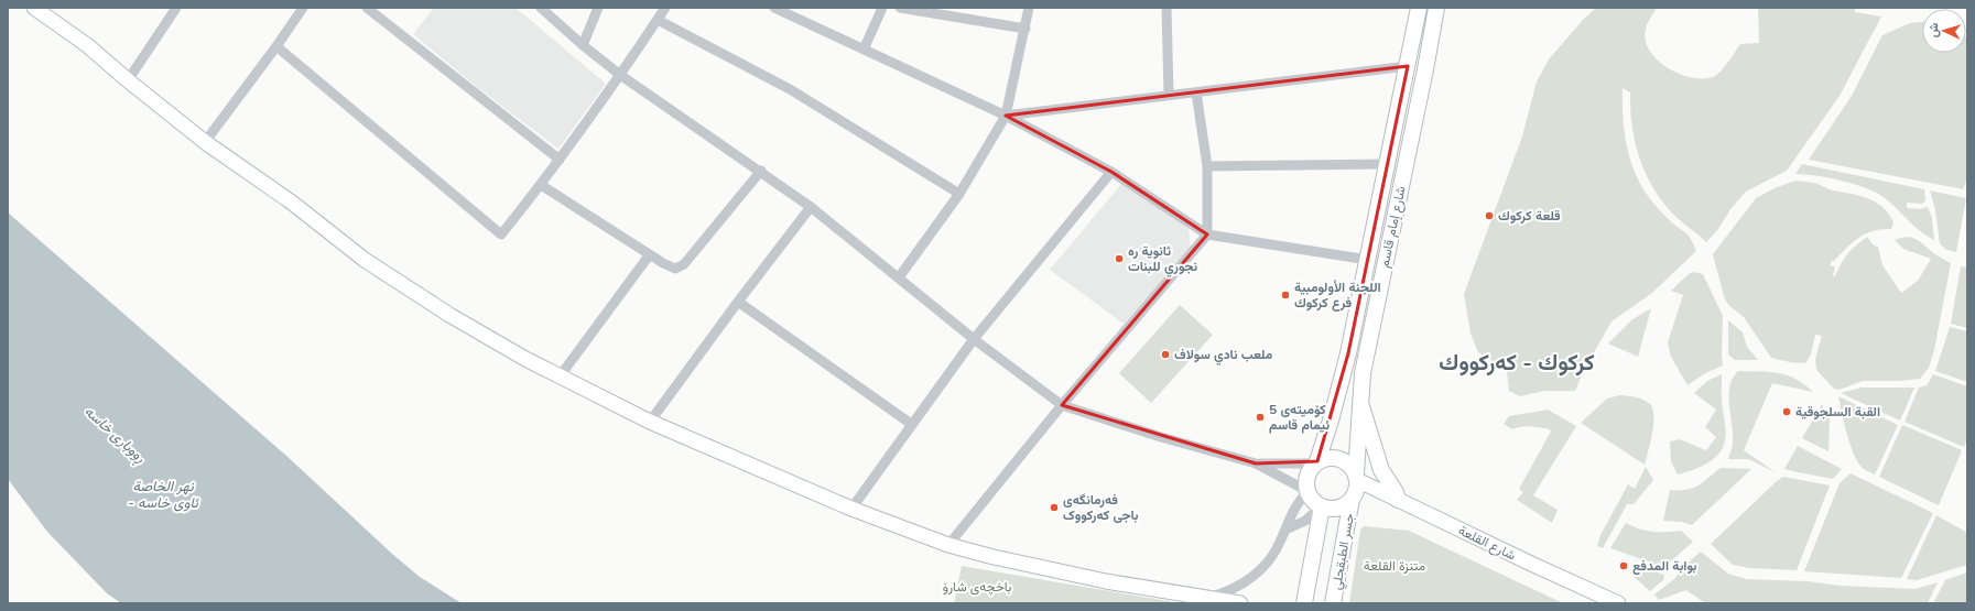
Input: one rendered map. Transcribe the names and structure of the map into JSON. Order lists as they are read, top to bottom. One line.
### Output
{"streets":{"main road":["شارع إمام قاسم","جسر الطبقجلي"],"street":["شارع القلعة"]},"crossings":[["شارع إمام قاسم","شارع القلعة"],["شارع إمام قاسم","جسر الطبقجلي"],["شارع القلعة","جسر الطبقجلي"]],"districts":["كركوك - کەرکووك"],"water":["ڕووباری خاسە","نهر الخاصة - ئاوی خاسە"],"parks":["متنزة القلعة","باخچەی شارۆ"],"places":["قلعة كركوك","ثانوية ره نجوري للبنات","اللجنة الأولومبية فرع كركوك","ملعب نادي سولاف","القبة السلجوقية","کۆمیتەی 5 ئیمام قاسم","فەرمانگەی باجی کەرکووک","بوابة المدفع"],"north":"left"}
